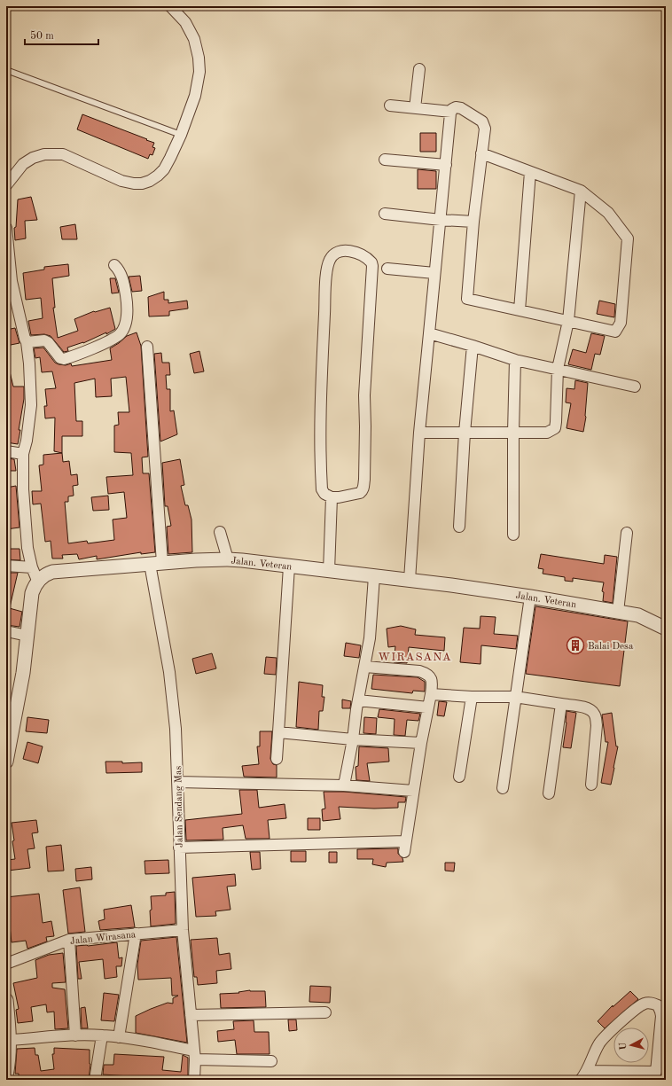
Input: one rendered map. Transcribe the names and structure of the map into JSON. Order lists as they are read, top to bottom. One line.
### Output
{"streets":{"street":["Jalan. Veteran","Jalan Sendang Mas","Jalan Wirasana"]},"crossings":[["Jalan. Veteran","Jalan Sendang Mas"],["Jalan Sendang Mas","Jalan Wirasana"]],"districts":["WIRASANA"],"places":{"building":["Balai Desa"]},"scale_bar":"50 m","north":"left"}
